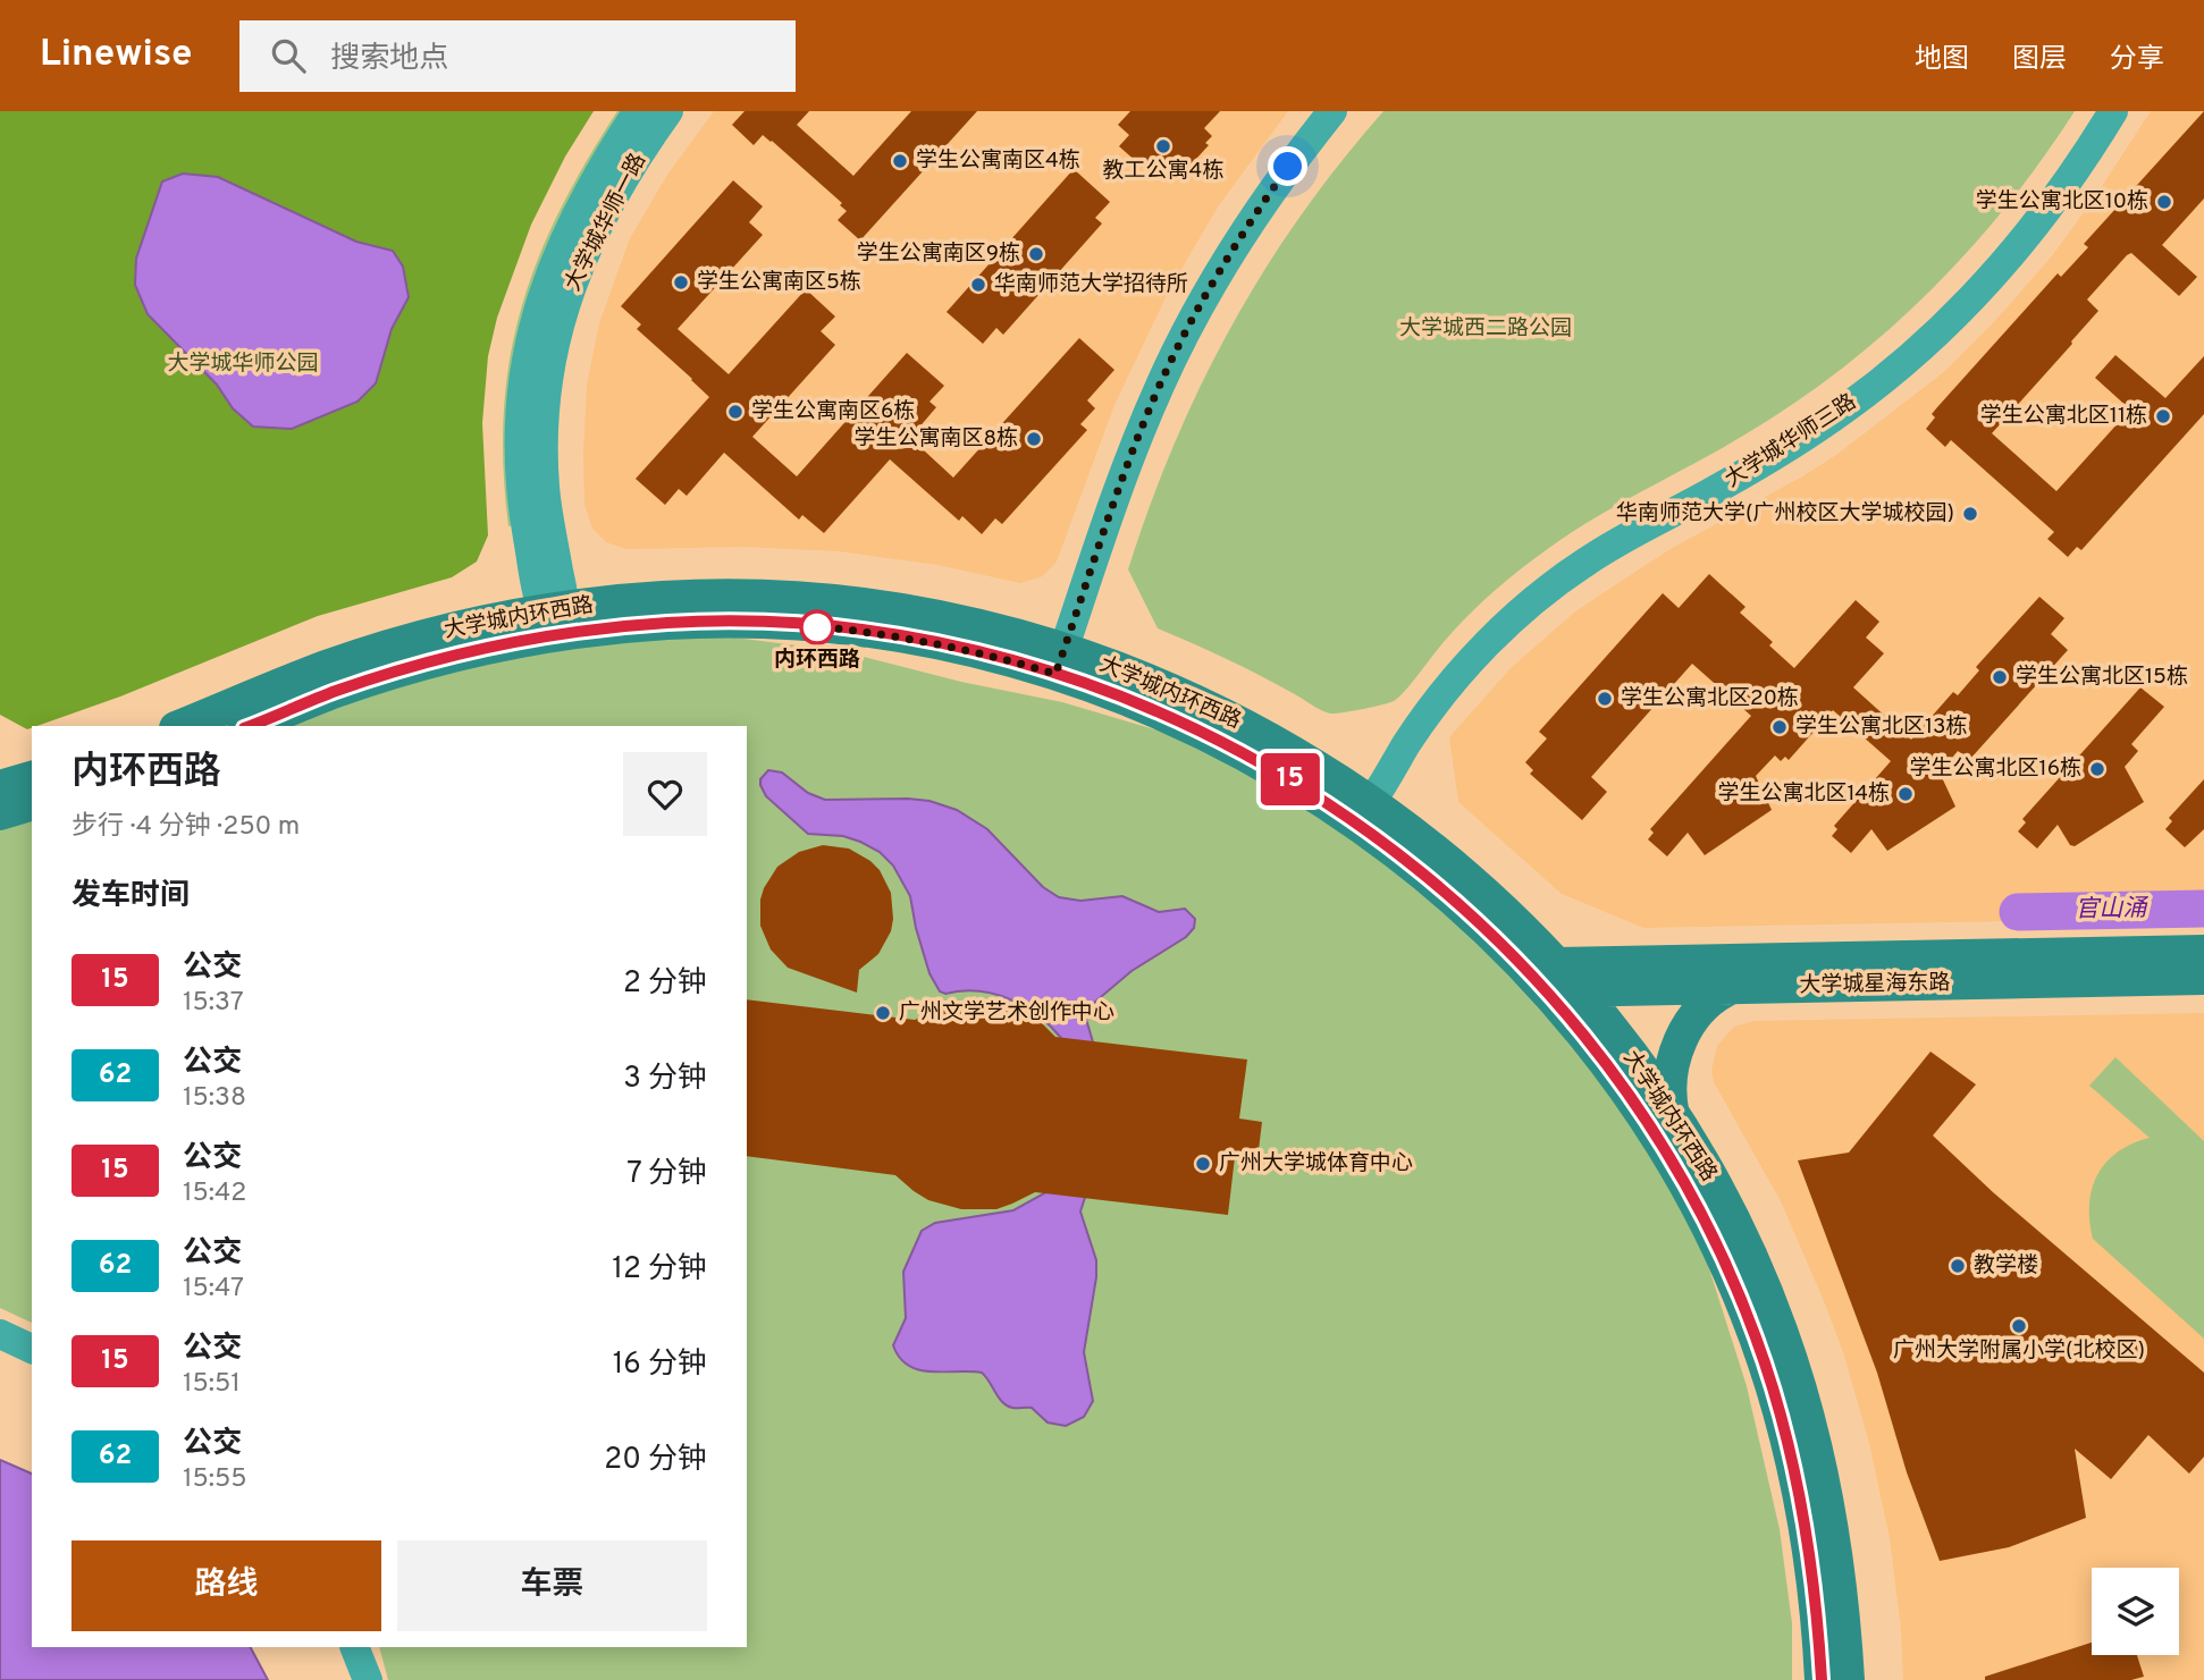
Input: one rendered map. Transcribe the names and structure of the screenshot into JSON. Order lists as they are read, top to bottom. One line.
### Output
{"streets":{"main road":["大学城内环西路","大学城星海东路"],"street":["大学城华师一路","大学城华师三路"]},"crossings":[["大学城华师一路","大学城内环西路"],["大学城华师三路","大学城内环西路"],["大学城内环西路","大学城星海东路"]],"water":["官山涌"],"parks":["大学城西二路公园","大学城华师公园"],"places":["教工公寓4栋","学生公寓南区4栋","学生公寓北区10栋","学生公寓南区9栋","学生公寓南区5栋","华南师范大学招待所","学生公寓南区6栋","学生公寓北区11栋","学生公寓南区8栋","华南师范大学(广州校区大学城校园)","内环西路","学生公寓北区15栋","学生公寓北区20栋","学生公寓北区13栋","学生公寓北区16栋","学生公寓北区14栋","广州文学艺术创作中心","广州大学城体育中心","教学楼","广州大学附属小学(北校区)"],"lines":["bus line 15"],"page":{"header":"Linewise","search":"搜索地点","nav":["地图","图层","分享"],"on_map":"15","heading":[["内环西路","步行 · 4 分钟 · 250 m"],"发车时间"],"list":[{"mark":"15","name":"公交","note":"15:37","value":"2 分钟"},{"mark":"62","name":"公交","note":"15:38","value":"3 分钟"},{"mark":"15","name":"公交","note":"15:42","value":"7 分钟"},{"mark":"62","name":"公交","note":"15:47","value":"12 分钟"},{"mark":"15","name":"公交","note":"15:51","value":"16 分钟"},{"mark":"62","name":"公交","note":"15:55","value":"20 分钟"}],"buttons":["路线","车票"]}}
